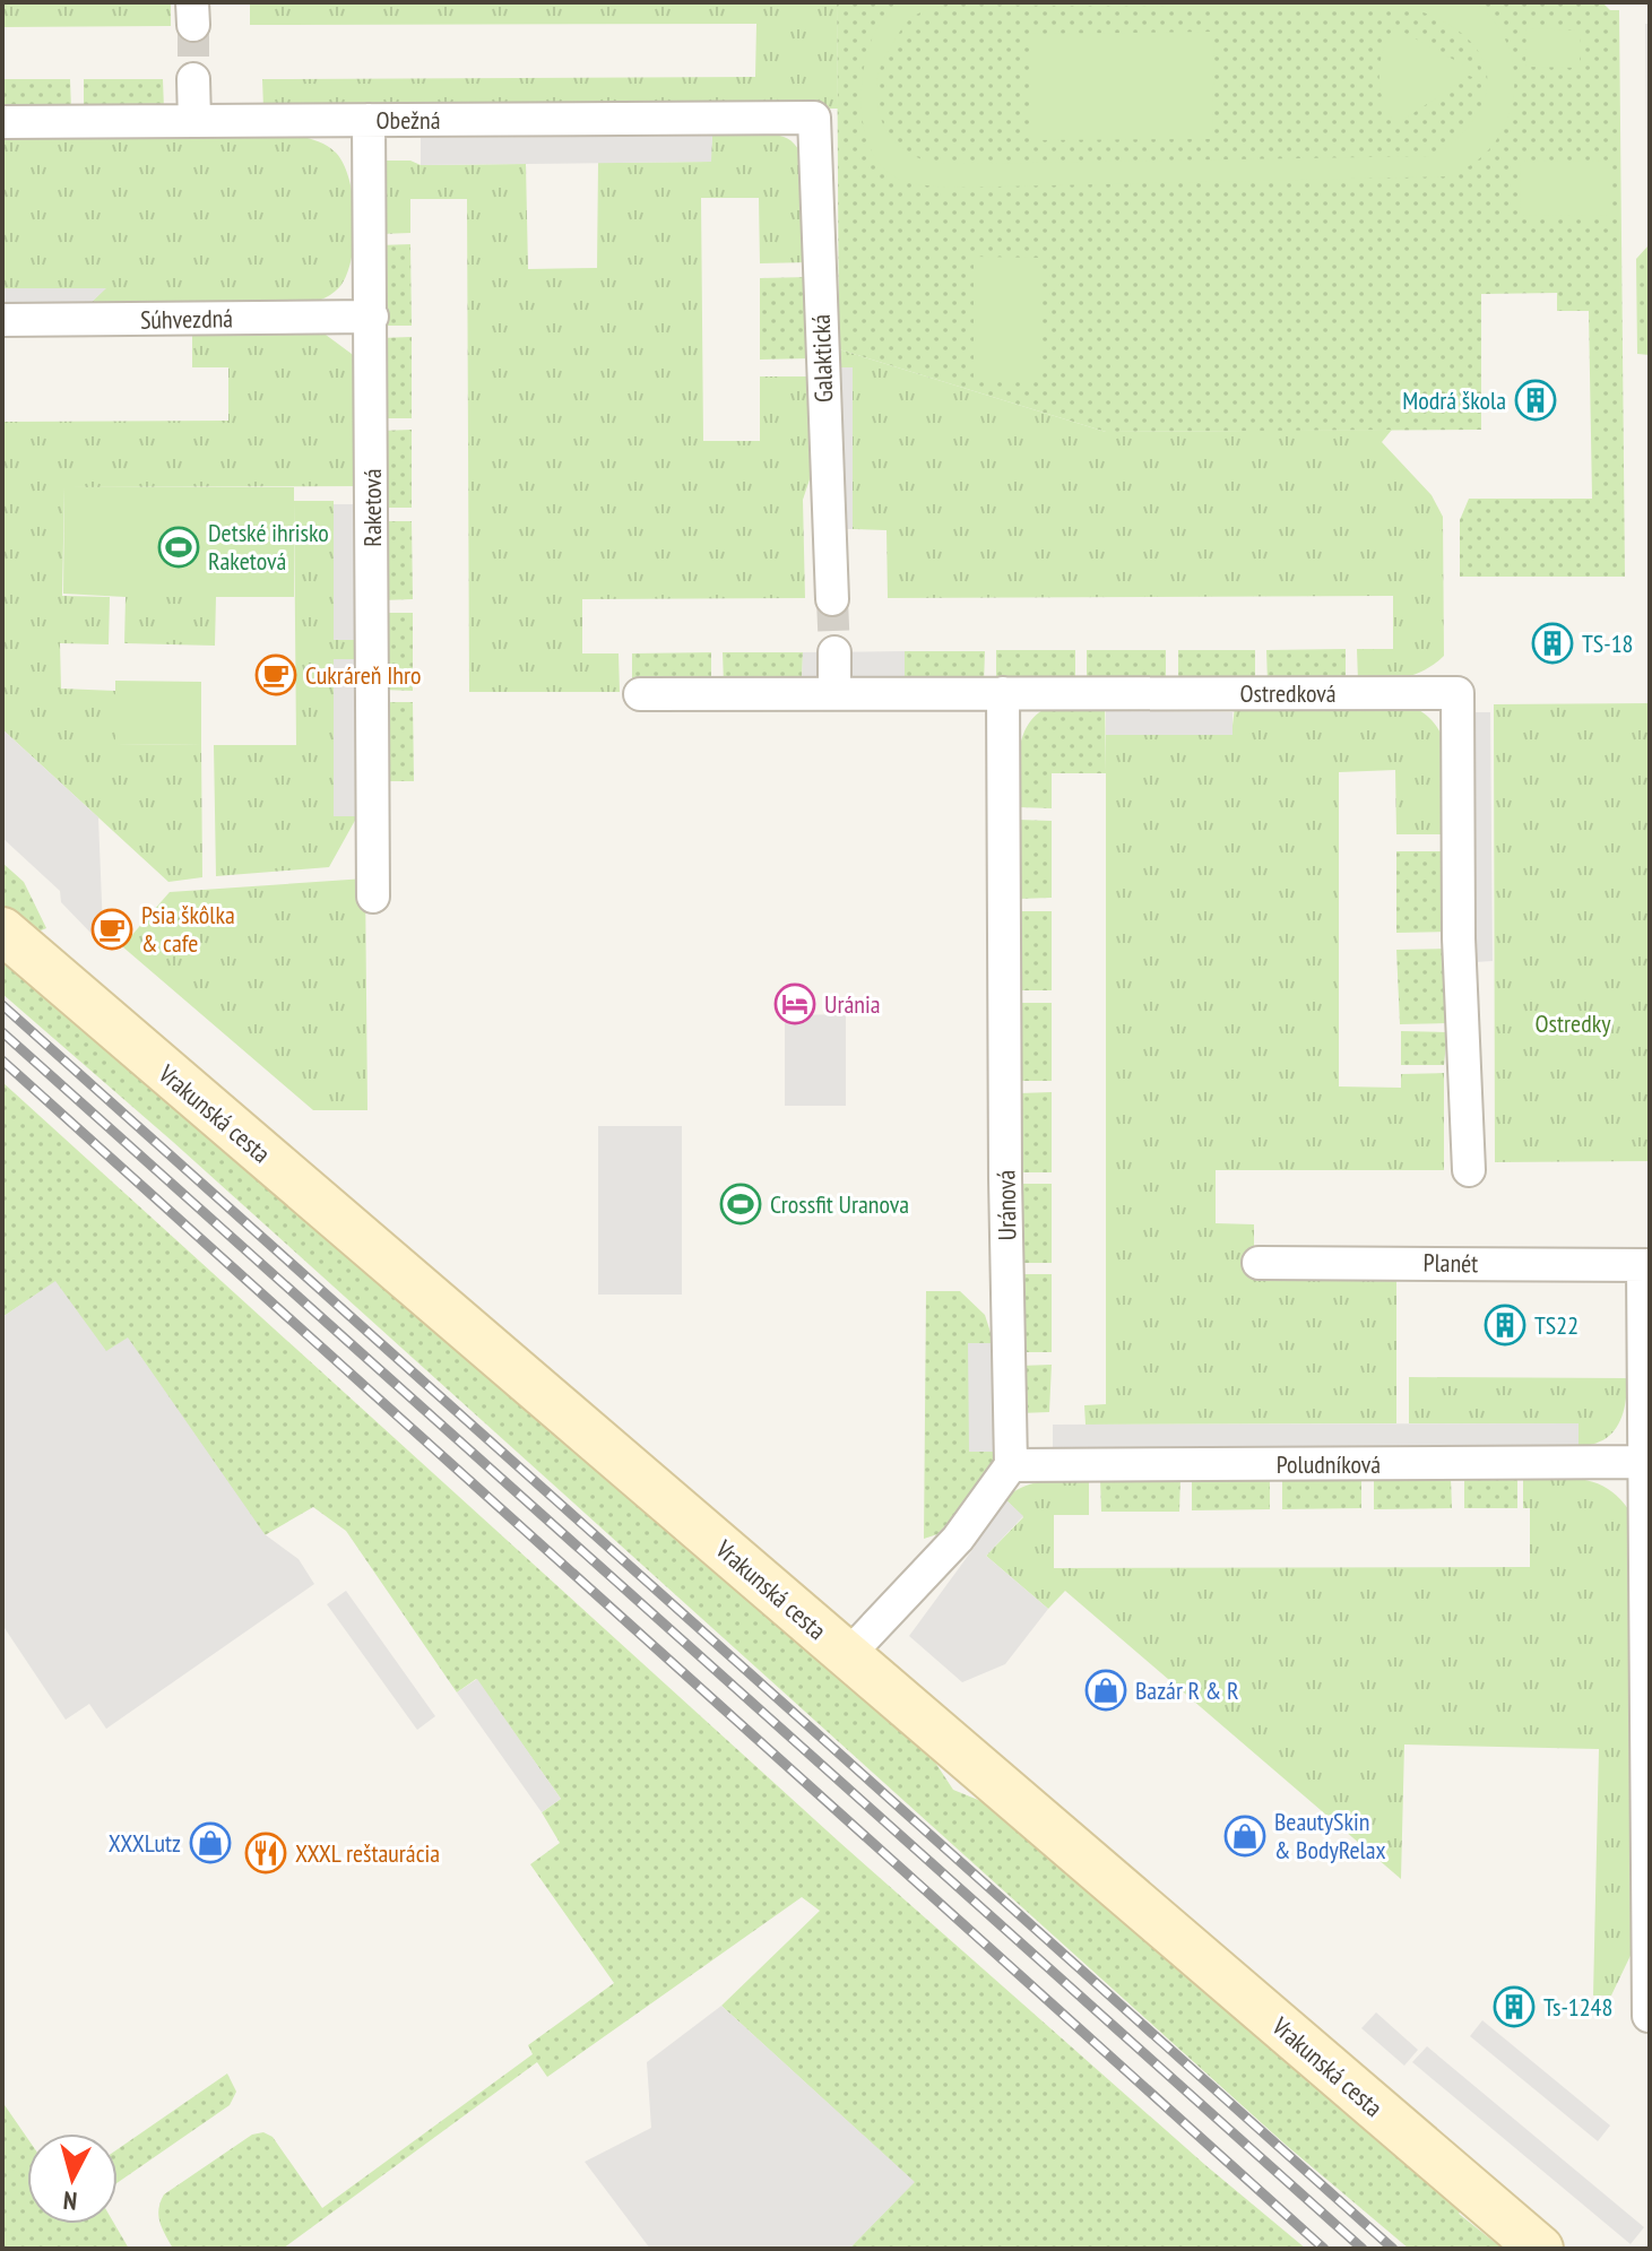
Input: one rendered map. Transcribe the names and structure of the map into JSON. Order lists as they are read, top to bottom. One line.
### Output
{"streets":{"main road":["Vrakunská cesta"],"street":["Obežná","Súhvezdná","Galaktická","Raketová","Ostredková","Uránová","Planét","Poludníková"]},"crossings":[["Obežná","Galaktická"],["Obežná","Raketová"],["Súhvezdná","Raketová"],["Ostredková","Uránová"],["Uránová","Poludníková"],["Planét","Poludníková"]],"parks":["Ostredky"],"places":{"building":["Modrá škola","TS-18","TS22","Ts-1248"],"sports":["Detské ihrisko Raketová","Crossfit Uranova"],"cafe":["Cukráreň Ihro","Psia škôlka & cafe"],"hotel":["Uránia"],"shop":["Bazár R & R","BeautySkin & BodyRelax","XXXLutz"],"restaurant":["XXXL reštaurácia"]},"north":"bottom"}
